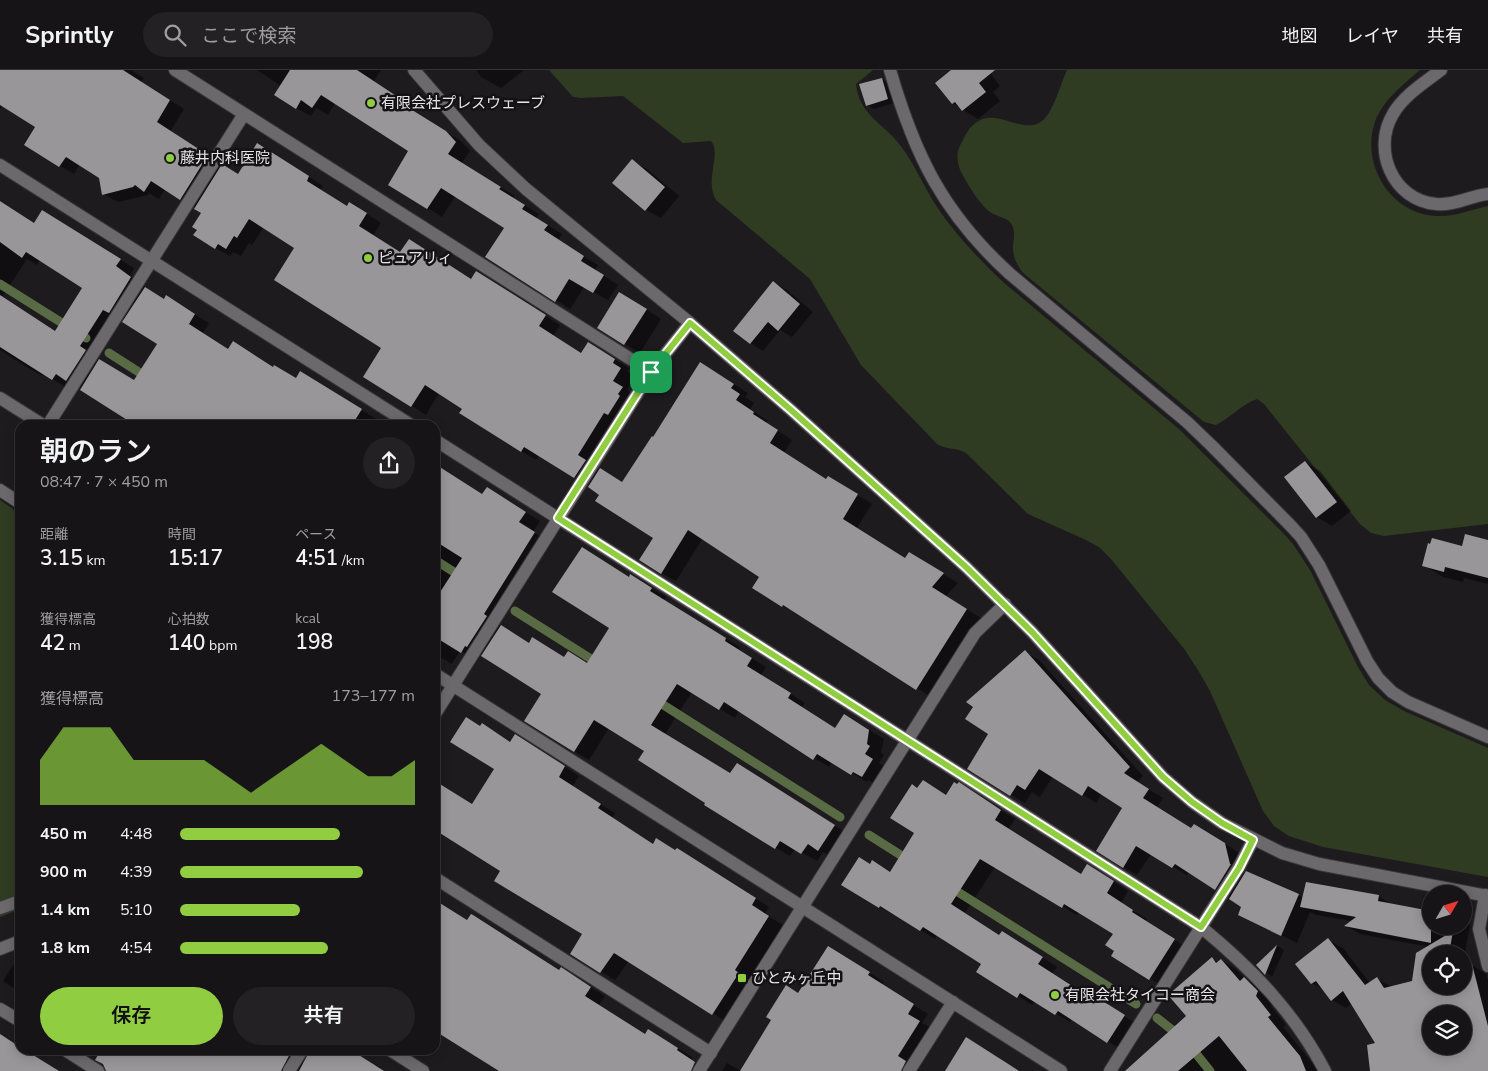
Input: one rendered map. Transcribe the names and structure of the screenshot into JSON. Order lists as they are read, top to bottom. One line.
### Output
{"places":{"other":["有限会社プレスウェーブ","藤井内科医院","ピュアリィ","有限会社タイコー商会"],"transit":["ひとみヶ丘中"]},"north":"top right","page":{"header":"Sprintly","search":"ここで検索","nav":["地図","レイヤ","共有"],"heading":["朝のラン","08:47 · 7 × 450 m"],"stats":[["距離","3.15 km"],["時間","15:17"],["ペース","4:51 /km"],["獲得標高","42 m"],["心拍数","140 bpm"],["kcal","198"]],"chart":["獲得標高","173–177 m"],"list":[{"name":"450 m","note":"4:48"},{"name":"900 m","note":"4:39"},{"name":"1.4 km","note":"5:10"},{"name":"1.8 km","note":"4:54"}],"buttons":["保存","共有"]}}
